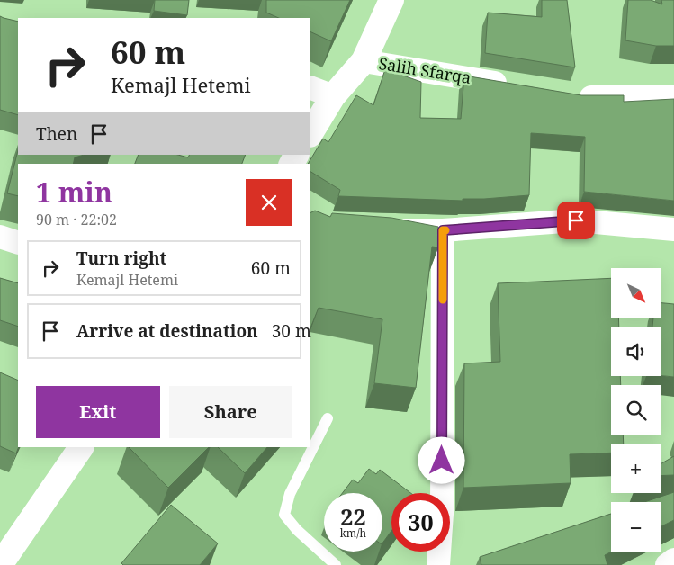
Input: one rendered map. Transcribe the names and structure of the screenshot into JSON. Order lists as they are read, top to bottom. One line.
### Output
{"streets":{"street":["Salih Sfarqa"]},"north":"bottom right","page":{"turn":["60 m","Kemajl Hetemi"],"then":"Then","heading":["1 min","90 m · 22:02"],"list":[{"name":"Turn right","note":"Kemajl Hetemi","value":"60 m"},{"name":"Arrive at destination","value":"30 m"}],"map_buttons":["+","−"],"buttons":["Exit","Share"],"speed":"22 km/h","limit":"30"}}
